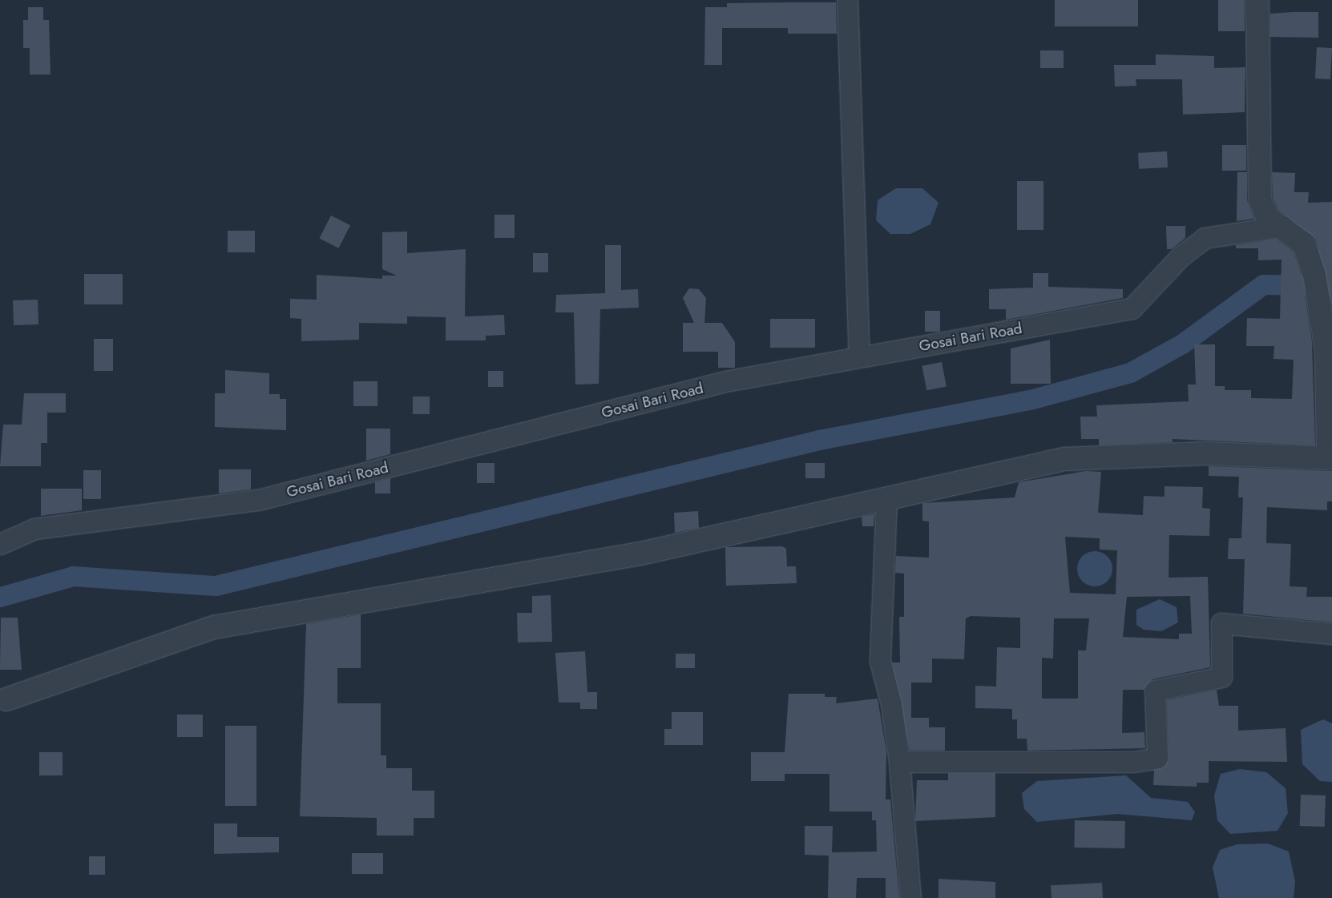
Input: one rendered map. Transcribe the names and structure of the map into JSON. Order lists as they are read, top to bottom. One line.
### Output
{"streets":{"street":["Gosai Bari Road"]}}
